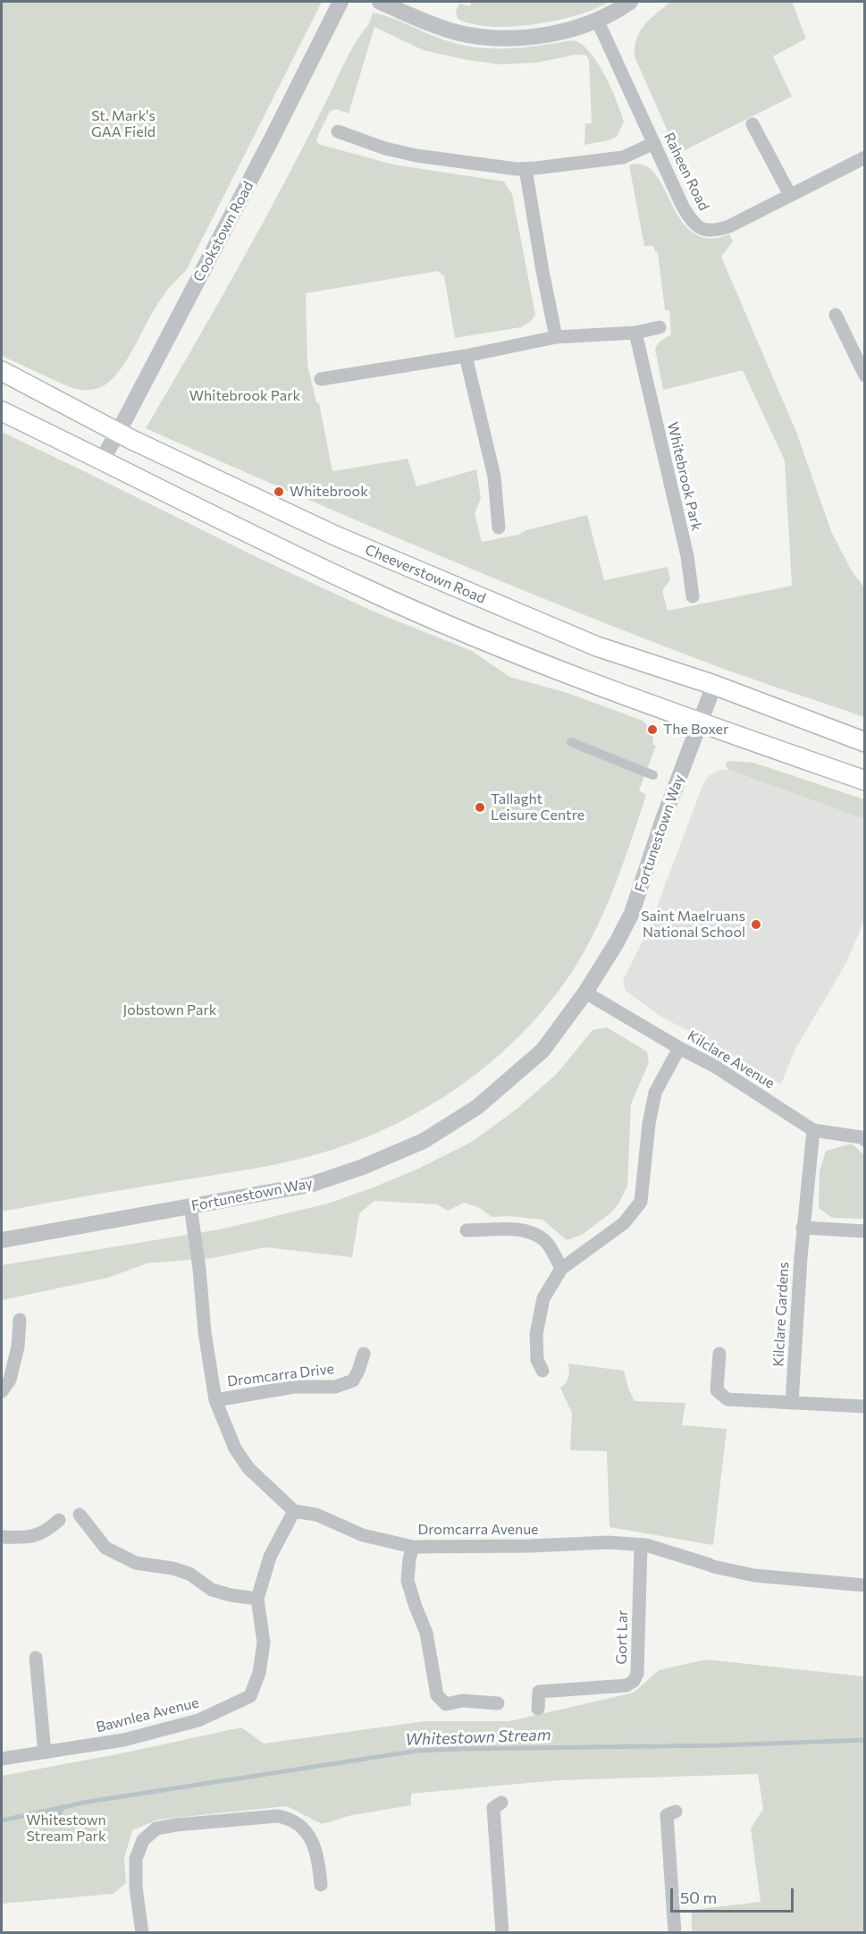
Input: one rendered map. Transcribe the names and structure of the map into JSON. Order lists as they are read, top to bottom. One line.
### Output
{"streets":{"main road":["Cheeverstown Road"],"street":["Raheen Road","Cookstown Road","Whitebrook Park","Fortunestown Way","Kilclare Avenue","Kilclare Gardens","Dromcarra Drive","Dromcarra Avenue","Gort Lar","Bawnlea Avenue"]},"crossings":[["Cookstown Road","Cheeverstown Road"],["Cheeverstown Road","Fortunestown Way"],["Fortunestown Way","Kilclare Avenue"],["Kilclare Avenue","Kilclare Gardens"],["Dromcarra Avenue","Gort Lar"],["Dromcarra Avenue","Bawnlea Avenue"]],"water":["Whitestown Stream"],"parks":["St. Mark's GAA Field","Whitebrook Park","Jobstown Park","Whitestown Stream Park"],"places":["Whitebrook","The Boxer","Tallaght Leisure Centre","Saint Maelruans National School"],"scale_bar":"50 m"}
